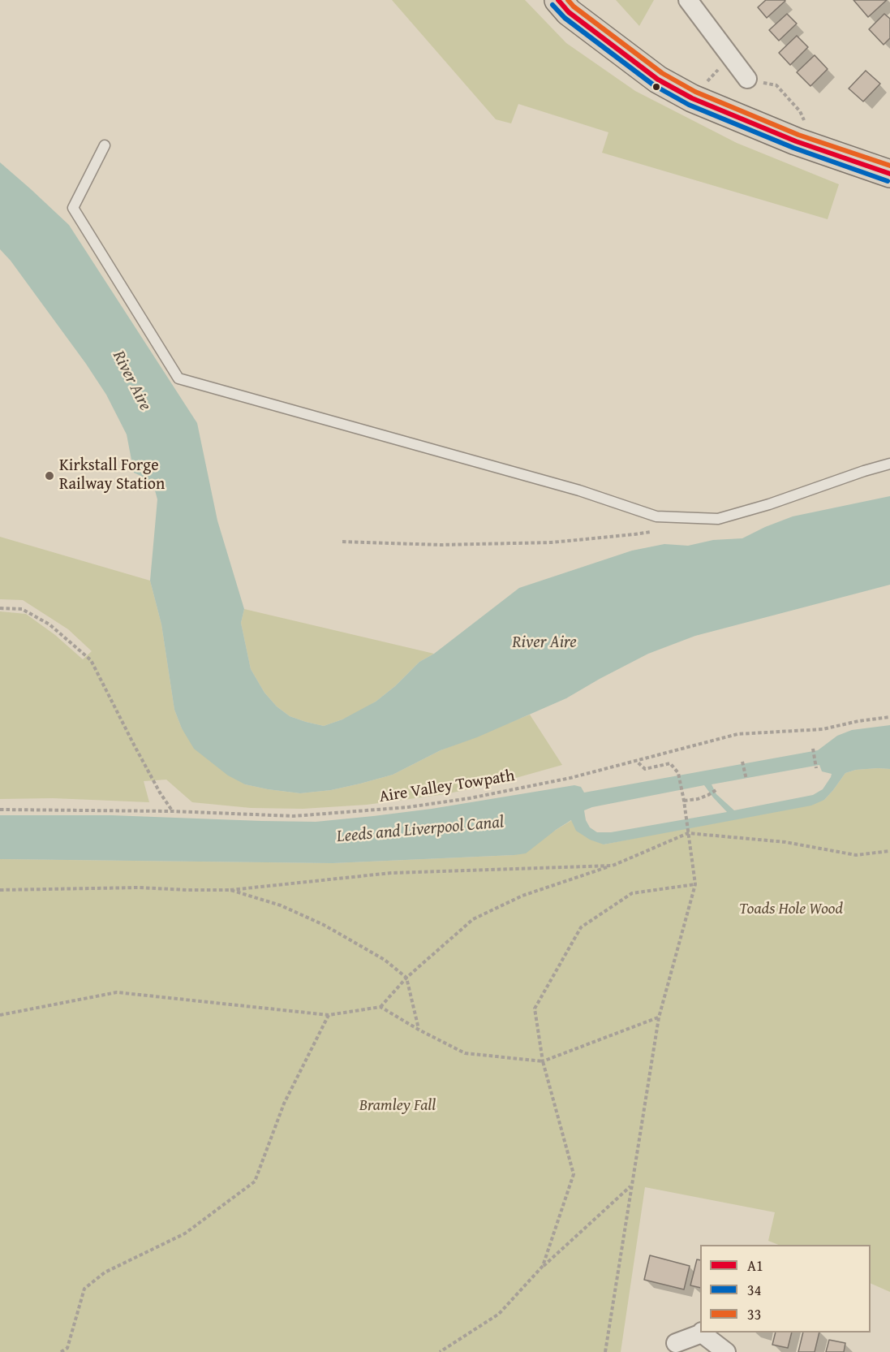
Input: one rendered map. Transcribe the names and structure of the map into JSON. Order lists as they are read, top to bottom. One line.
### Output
{"streets":{"path":["Aire Valley Towpath"]},"water":["River Aire","Leeds and Liverpool Canal"],"parks":["Toads Hole Wood","Bramley Fall"],"places":["Kirkstall Forge Railway Station"],"lines":["transit line A1","transit line 33","transit line 34"],"legend":["A1","34","33"]}
